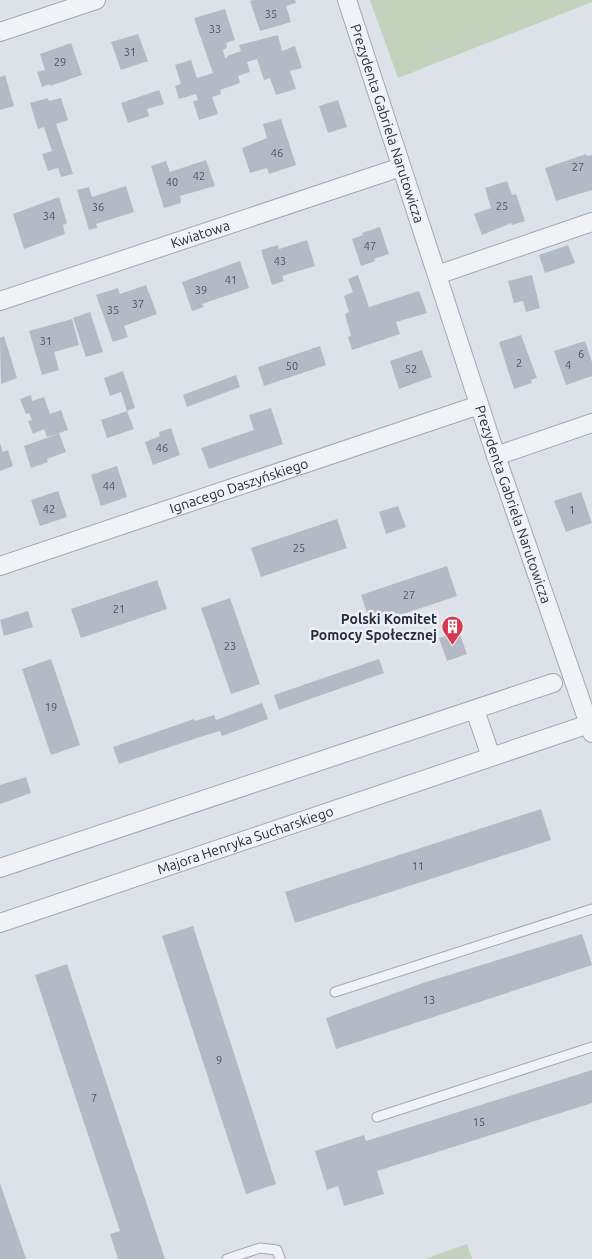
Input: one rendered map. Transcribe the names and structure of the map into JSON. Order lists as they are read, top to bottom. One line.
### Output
{"streets":{"street":["Prezydenta Gabriela Narutowicza","Kwiatowa","Ignacego Daszyńskiego","Majora Henryka Sucharskiego"]},"crossings":[["Prezydenta Gabriela Narutowicza","Kwiatowa"],["Prezydenta Gabriela Narutowicza","Ignacego Daszyńskiego"],["Prezydenta Gabriela Narutowicza","Majora Henryka Sucharskiego"]],"places":{"building":["Polski Komitet Pomocy Społecznej"]},"house_numbers":["35","33","31","29","46","27","42","40","25","36","34","47","43","41","39","37","35","31","6","2","4","50","52","46","44","42","1","25","27","21","23","19","11","13","9","7","15"]}
